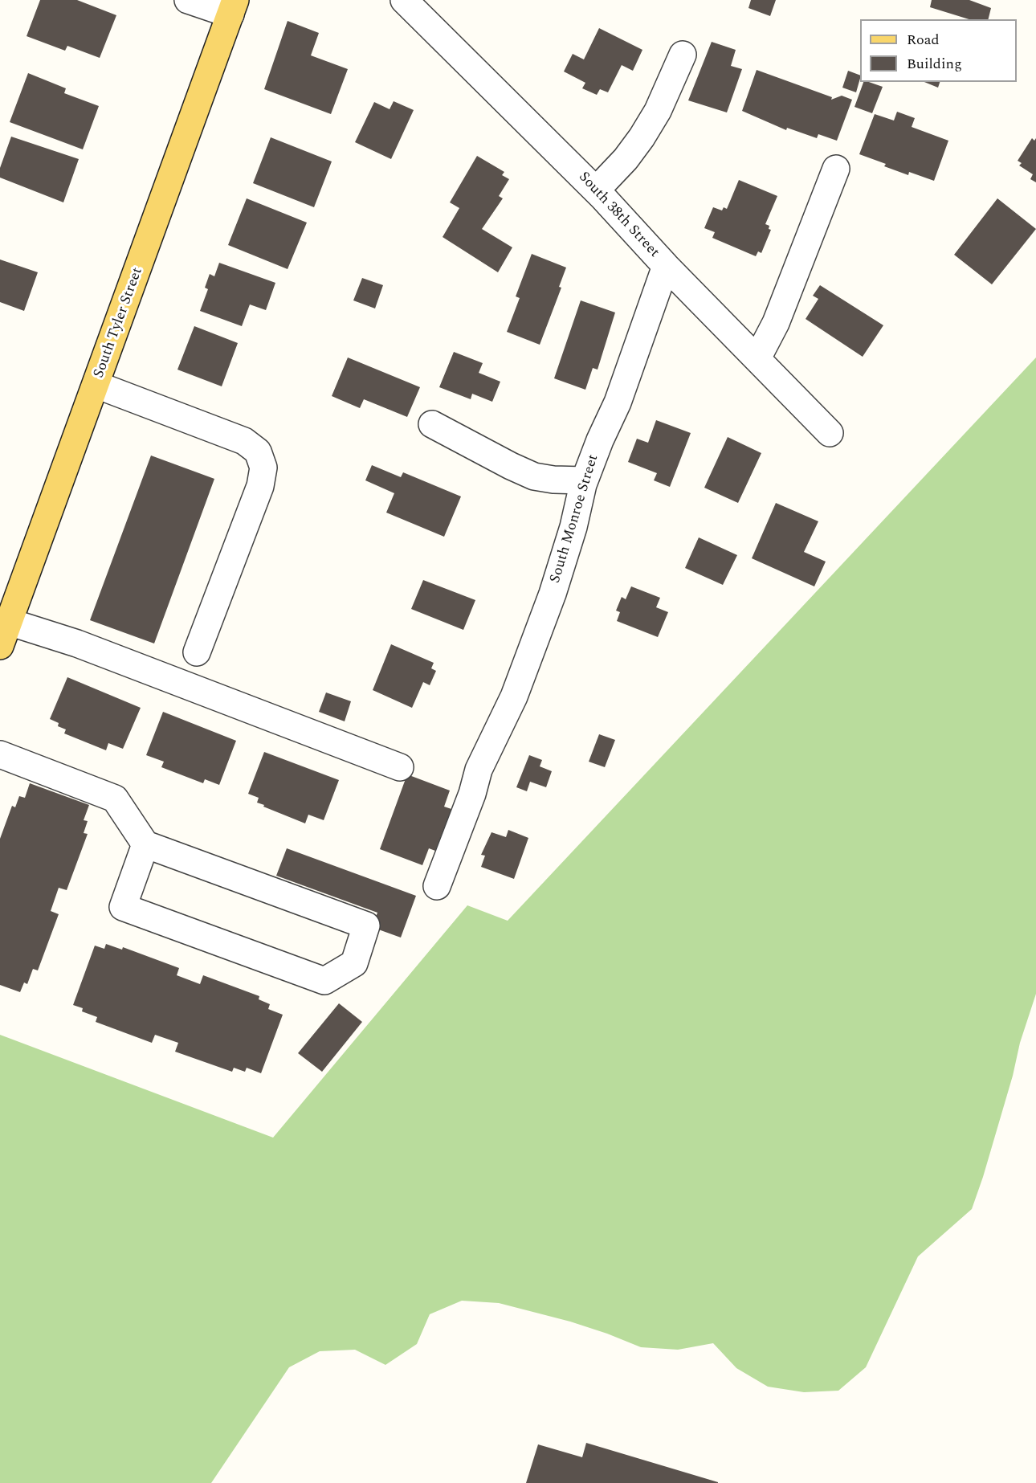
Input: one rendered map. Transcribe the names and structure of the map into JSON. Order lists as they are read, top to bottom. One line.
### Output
{"streets":{"main road":["South Tyler Street"],"street":["South 38th Street","South Monroe Street"]},"crossings":[["South 38th Street","South Monroe Street"]],"legend":["Road","Building"]}
